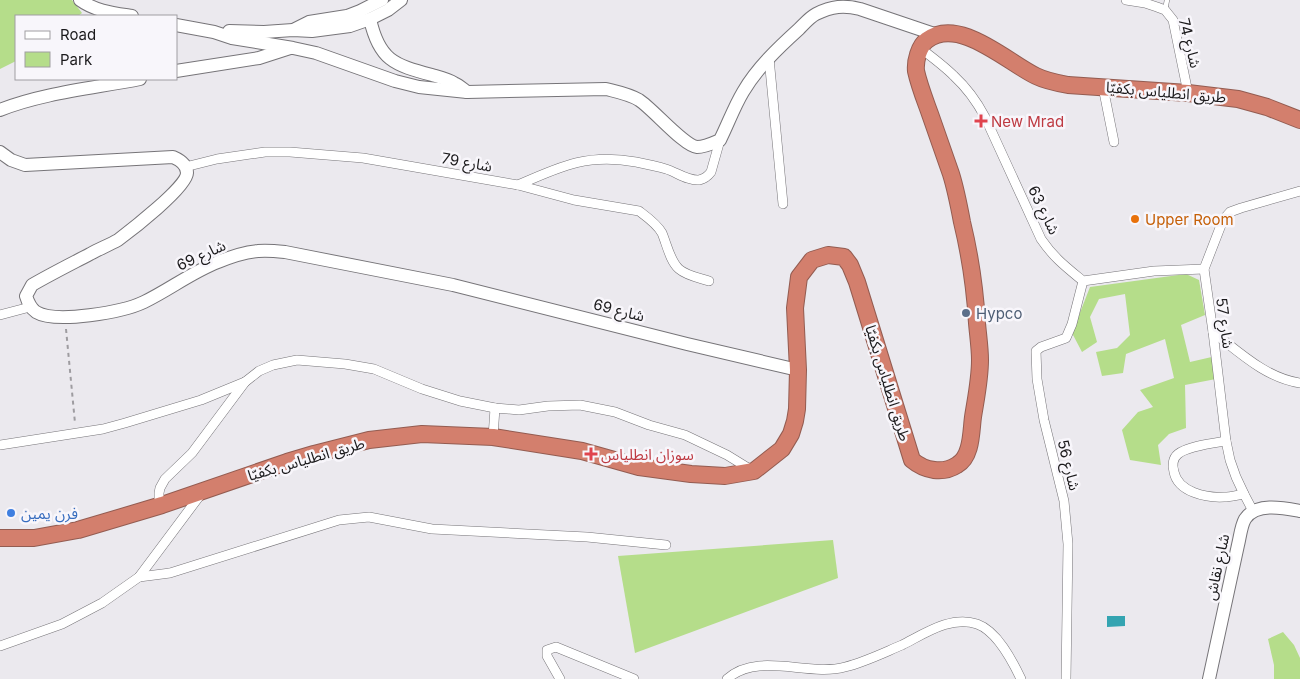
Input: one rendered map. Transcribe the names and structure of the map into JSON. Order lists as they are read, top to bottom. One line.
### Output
{"streets":{"highway":["طريق انطلياس بكفيّا"],"street":["شارع 74","شارع 79","شارع 63","شارع 69","شارع 57","شارع 56","شارع نقاش"]},"crossings":[["شارع 74","طريق انطلياس بكفيّا"],["طريق انطلياس بكفيّا","شارع 63"],["طريق انطلياس بكفيّا","شارع 69"],["شارع 63","شارع 56"],["شارع 57","شارع نقاش"]],"places":{"health":["New Mrad","سوزان انطلياس"],"other":["Upper Room","Hypco","فرن يمين"]},"legend":["Road","Park"]}
